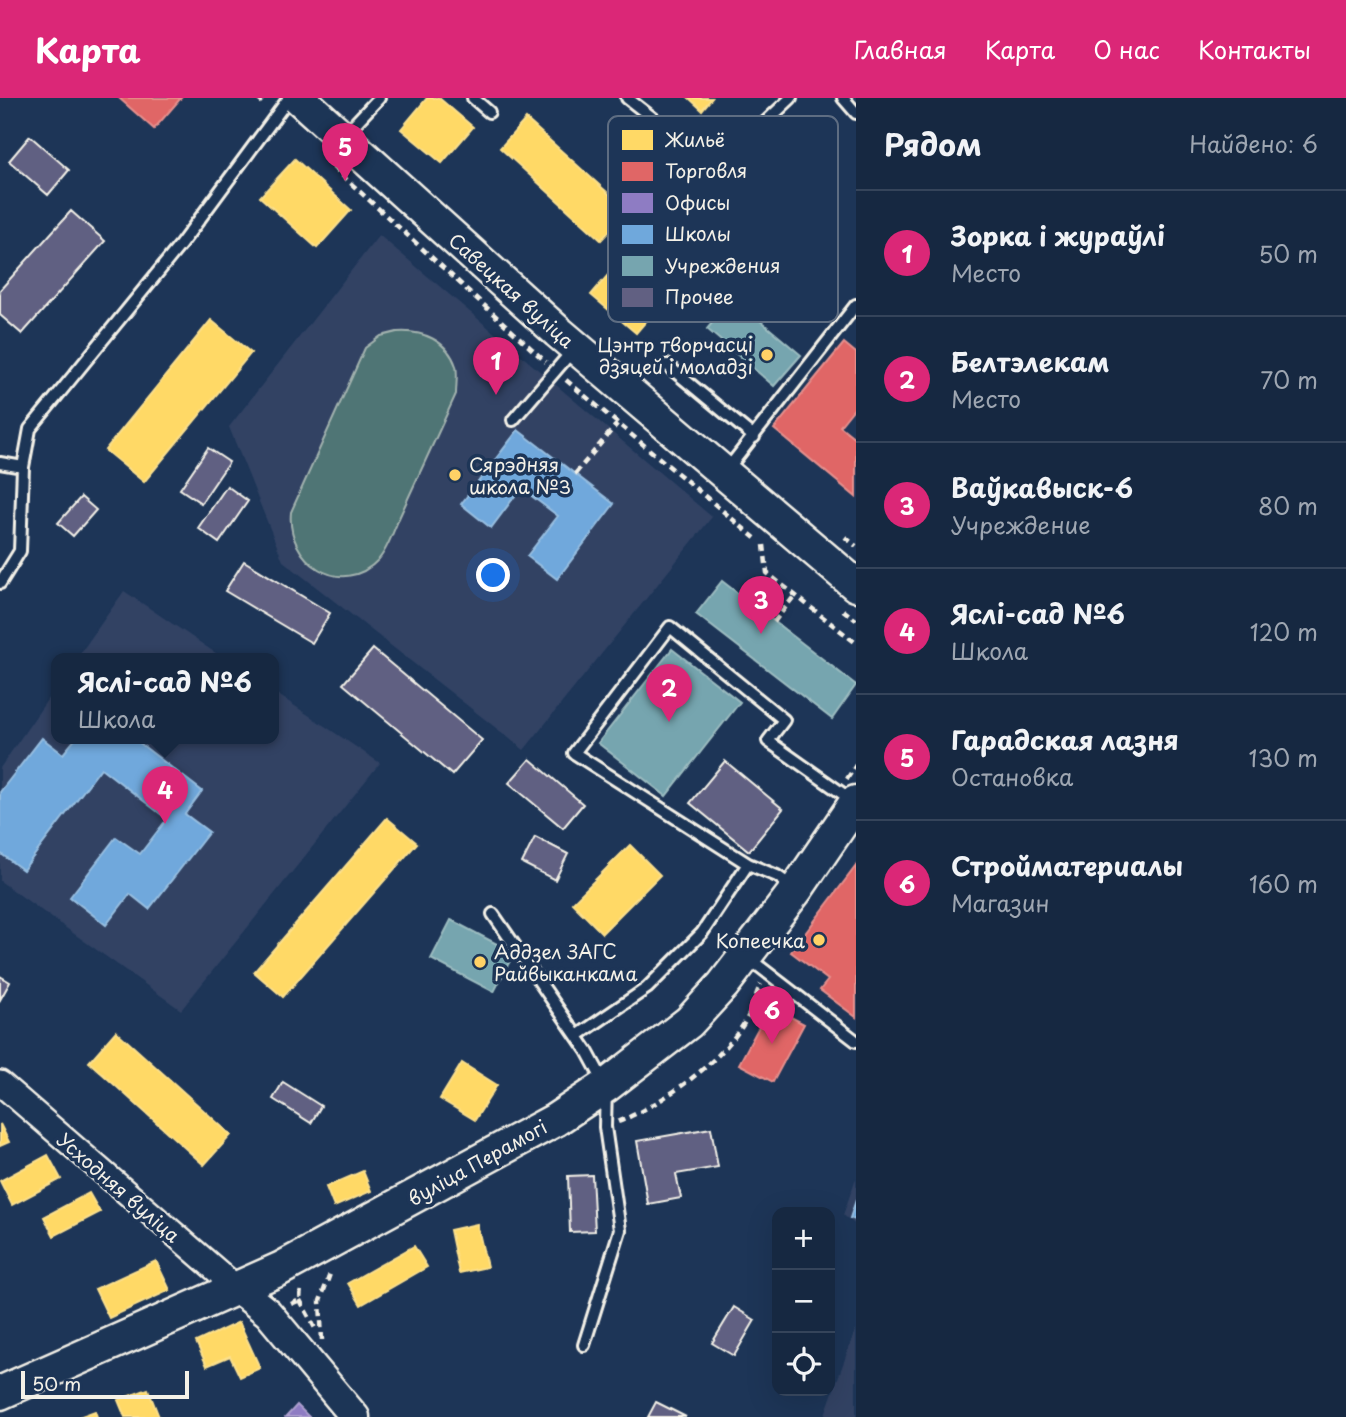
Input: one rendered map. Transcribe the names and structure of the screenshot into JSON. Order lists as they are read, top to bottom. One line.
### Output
{"streets":{"main road":["Савецкая вуліца","вуліца Перамогі"],"street":["Усходняя вуліца"]},"crossings":[["вуліца Перамогі","Усходняя вуліца"]],"places":["Цэнтр творчасці дзяцей і моладзі","Сярэдняя школа №3","Копеечка","Аддзел ЗАГС Райвыканкама"],"legend":["Жильё","Торговля","Офисы","Школы","Учреждения","Прочее"],"scale_bar":"50 m","page":{"header":"Карта","nav":["Главная","Карта","О нас","Контакты"],"heading":["Рядом","Найдено: 6"],"pins":["5","1","3","2","4","6"],"list":[{"mark":"1","name":"Зорка і жураўлі","note":"Место","value":"50 m"},{"mark":"2","name":"Белтэлекам","note":"Место","value":"70 m"},{"mark":"3","name":"Ваўкавыск-6","note":"Учреждение","value":"80 m"},{"mark":"4","name":"Яслі-сад №6","note":"Школа","value":"120 m"},{"mark":"5","name":"Гарадская лазня","note":"Остановка","value":"130 m"},{"mark":"6","name":"Стройматериалы","note":"Магазин","value":"160 m"}],"popup":["Яслі-сад №6","Школа"],"map_buttons":["+","−"],"scale":"50 m"}}
